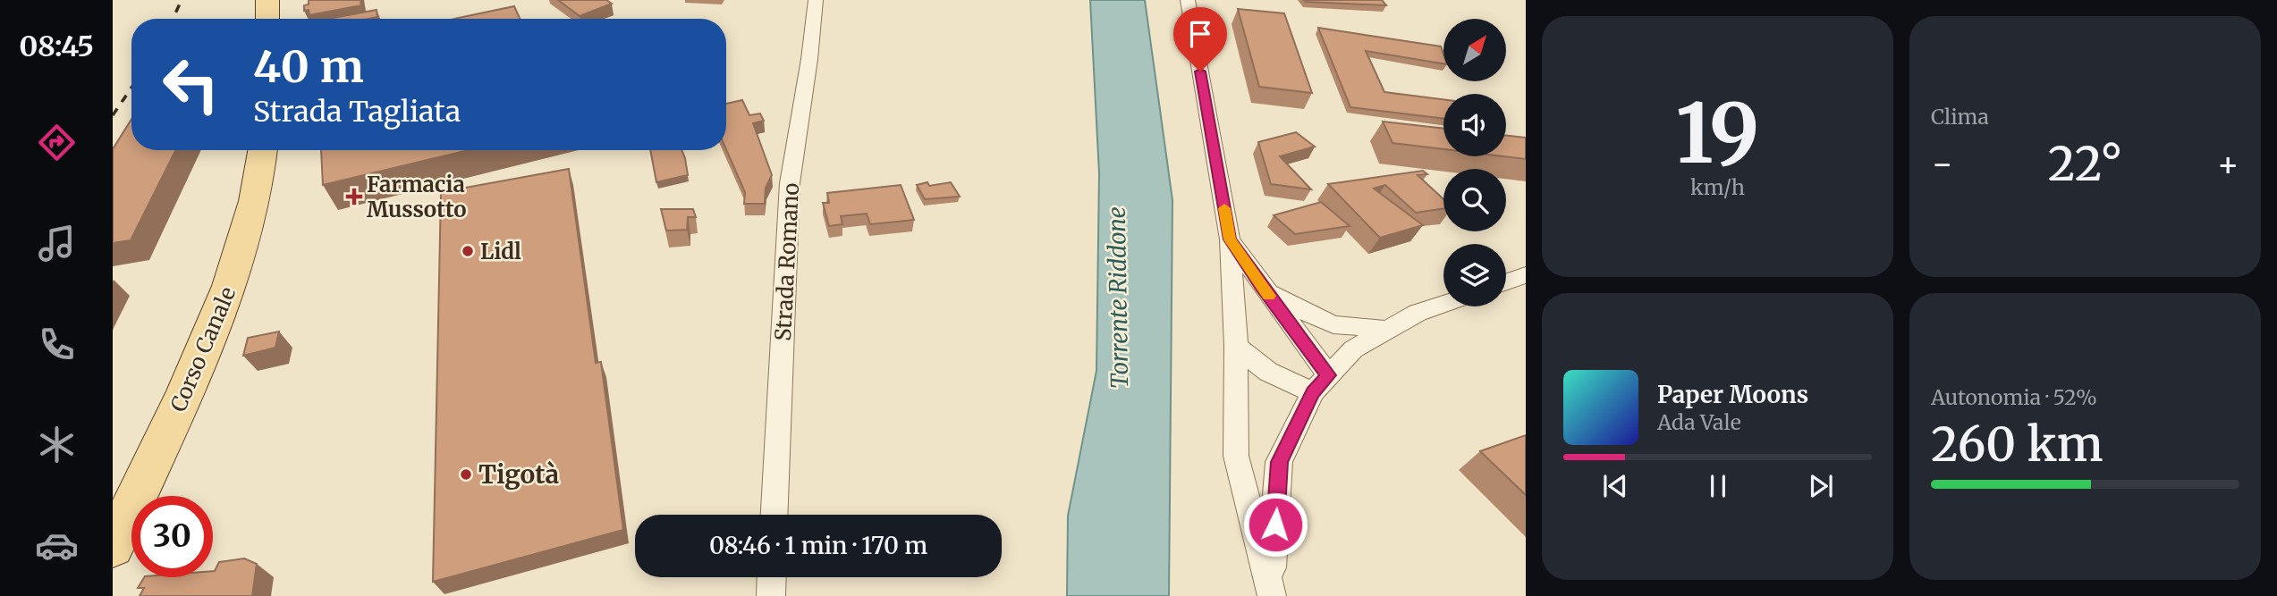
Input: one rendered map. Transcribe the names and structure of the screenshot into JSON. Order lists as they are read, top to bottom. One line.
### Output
{"streets":{"main road":["Corso Canale"],"street":["Strada Romano"]},"water":["Torrente Riddone"],"places":{"health":["Farmacia Mussotto"],"other":["Lidl","Tigotà"]},"north":"top right","page":{"tabs":"08:45","tile":[["19","km/h"],"Clima",["Autonomia · 52%","260 km"]],"turn":["40 m","Strada Tagliata"],"heat":["−","22°","+"],"song":["Paper Moons","Ada Vale"],"limit":"30","trip":"08:46 · 1 min · 170 m"}}
